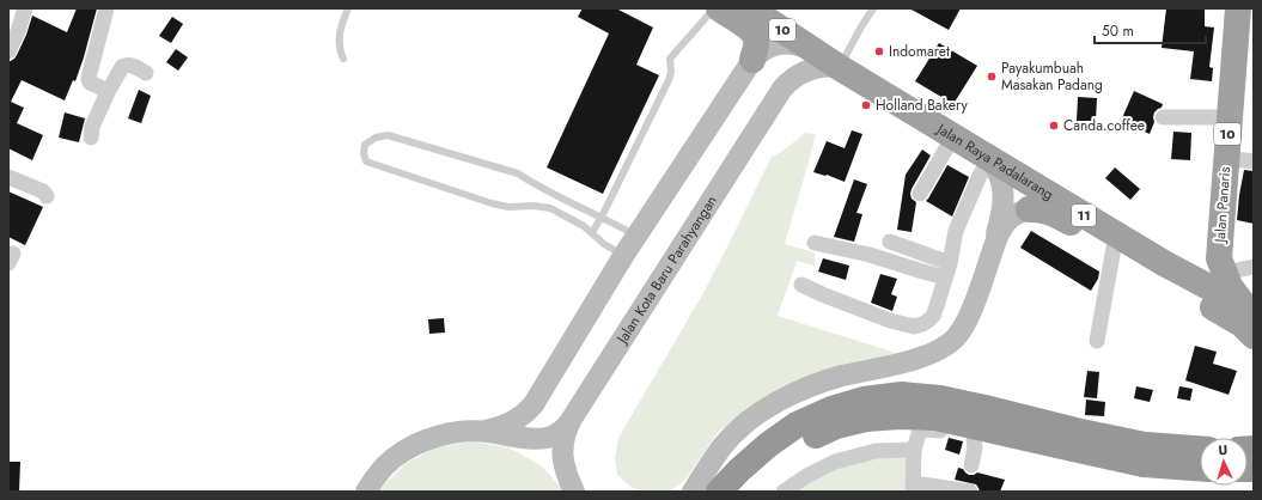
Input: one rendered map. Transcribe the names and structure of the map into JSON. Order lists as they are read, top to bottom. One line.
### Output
{"streets":{"highway":["10","Jalan Raya Padalarang","Jalan Panaris","11"],"main road":["Jalan Kota Baru Parahyangan"]},"crossings":[["10","Jalan Raya Padalarang"],["10","Jalan Kota Baru Parahyangan"],["Jalan Raya Padalarang","Jalan Panaris"],["Jalan Raya Padalarang","Jalan Kota Baru Parahyangan"]],"places":["Indomaret","Payakumbuah Masakan Padang","Holland Bakery","Canda.coffee"],"scale_bar":"50 m","north":"top"}
